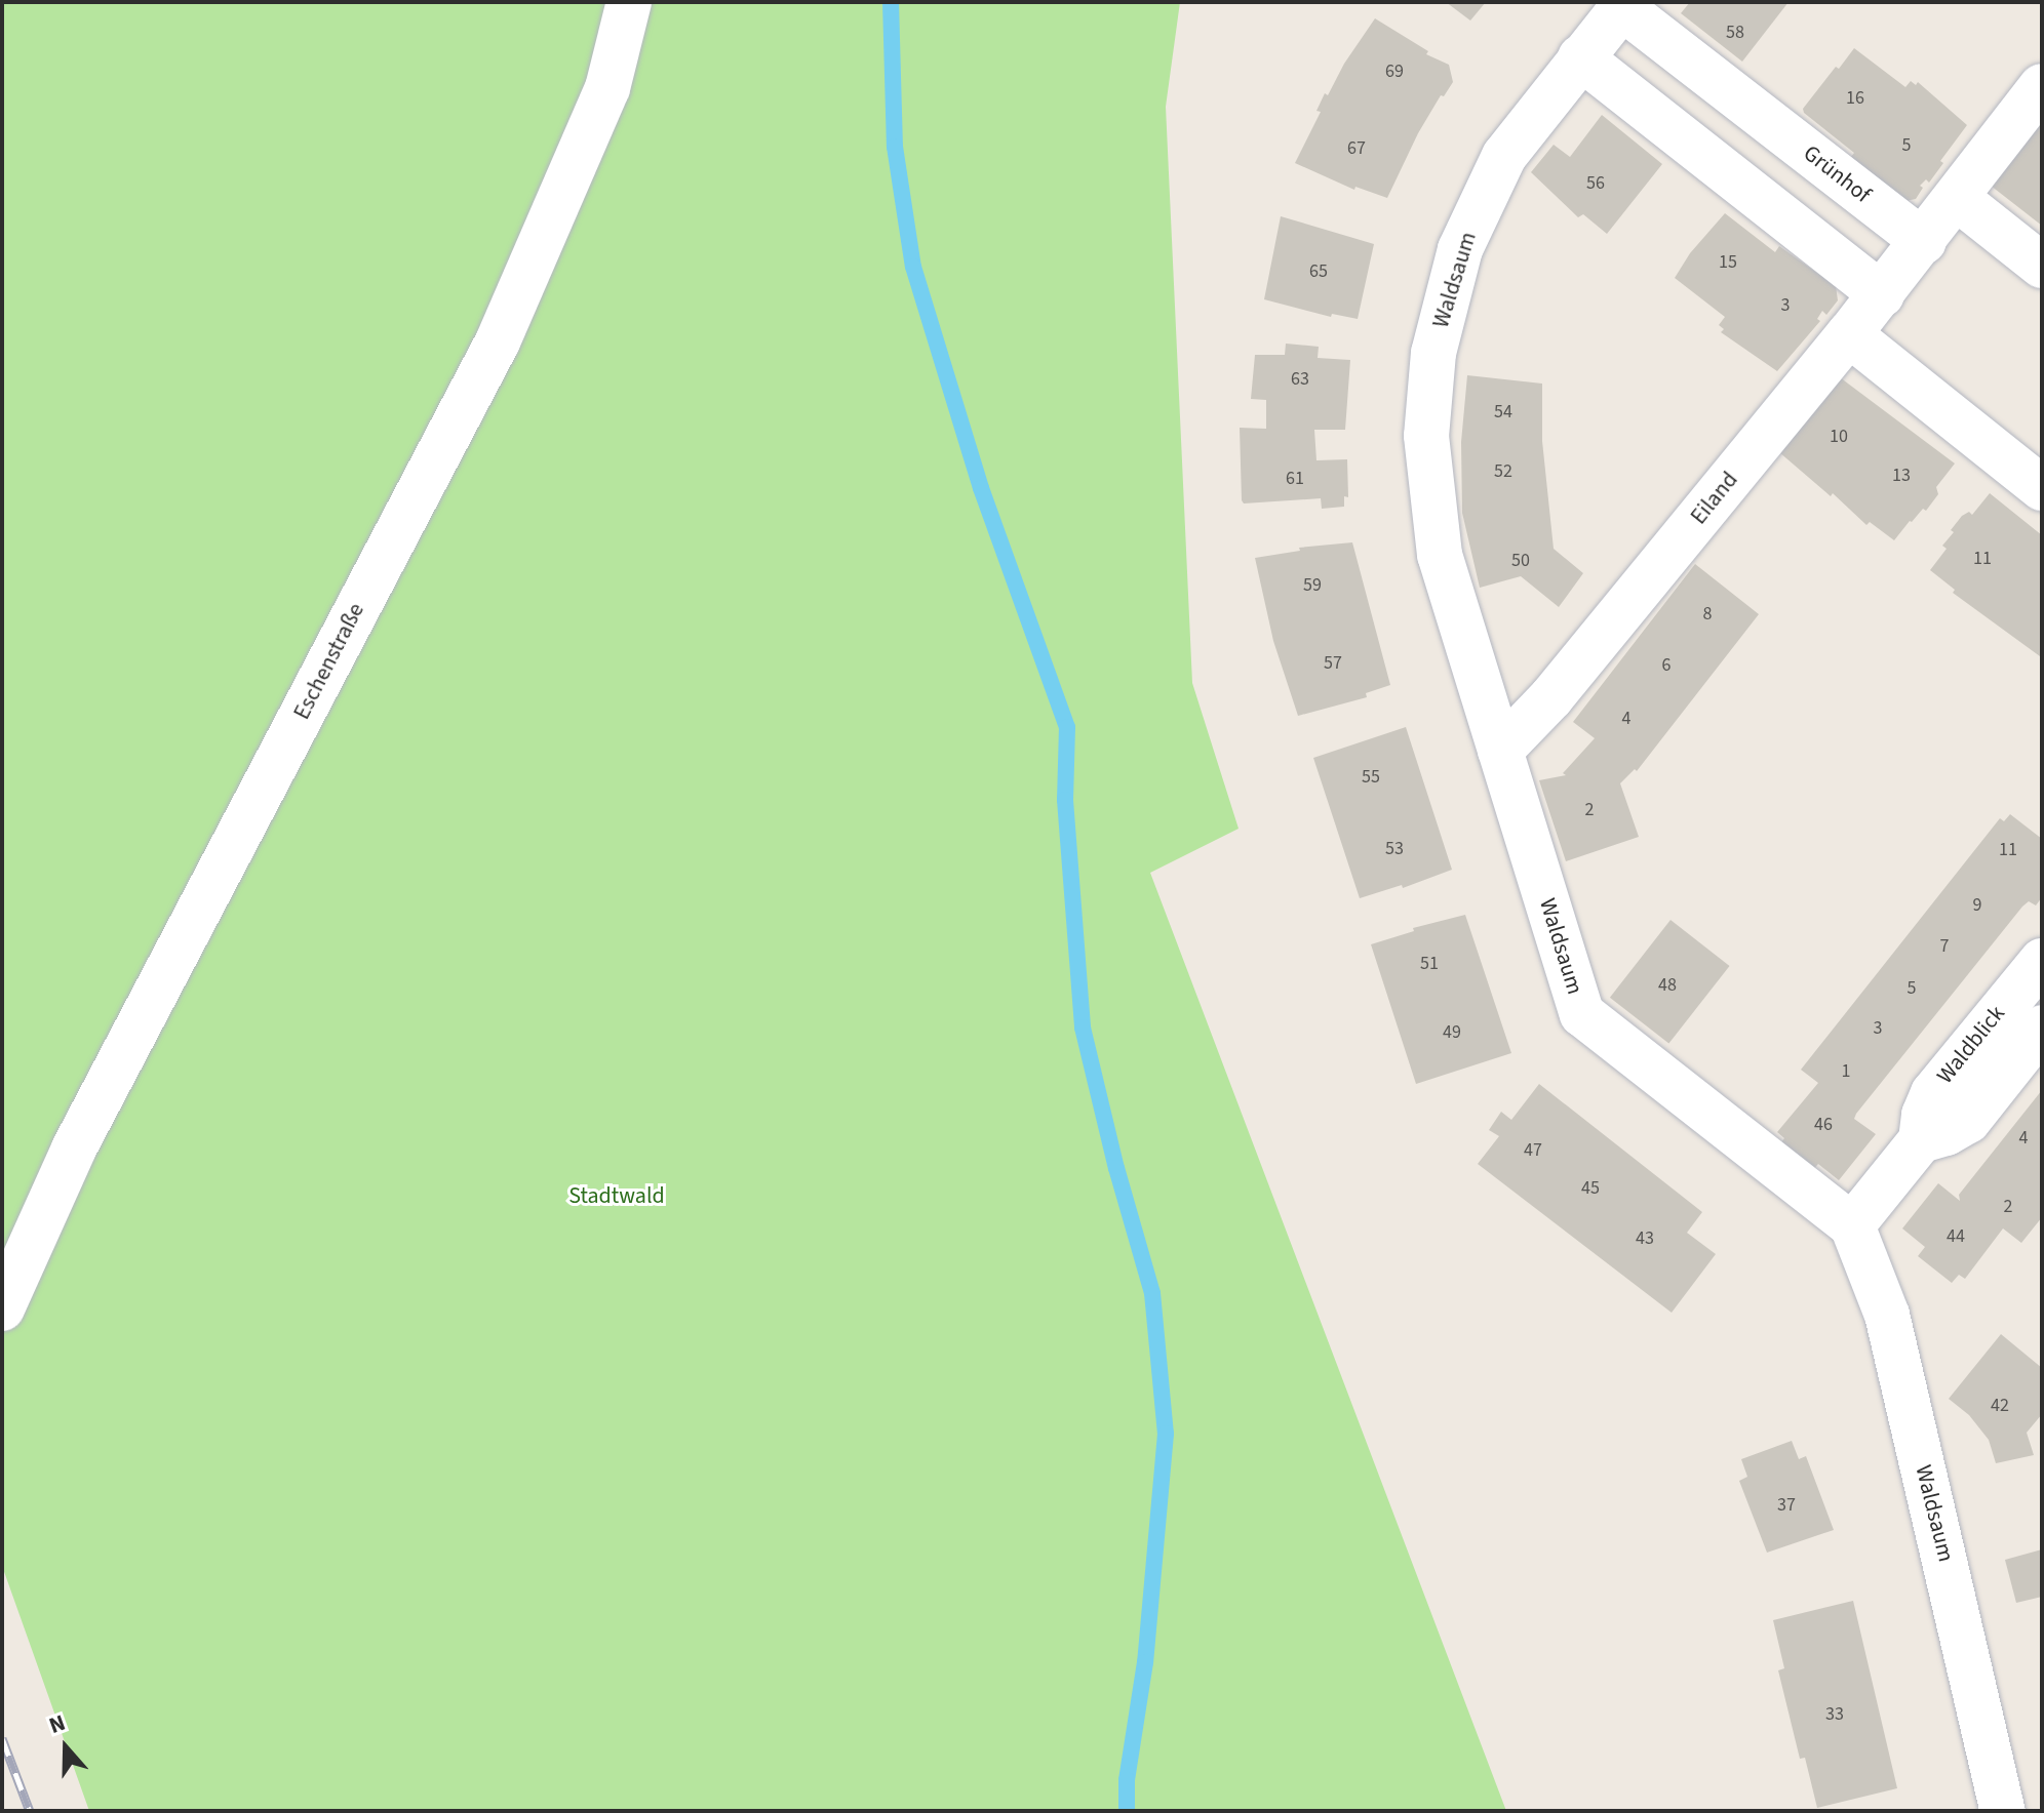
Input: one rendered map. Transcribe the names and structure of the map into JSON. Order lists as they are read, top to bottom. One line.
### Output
{"streets":{"street":["Grünhof","Waldsaum","Eiland","Eschenstraße","Waldblick"]},"crossings":[["Grünhof","Waldsaum"],["Grünhof","Eiland"],["Waldsaum","Eiland"],["Waldsaum","Waldblick"]],"parks":["Stadtwald"],"house_numbers":["58","69","16","5","67","56","15","65","3","63","54","10","52","13","61","11","50","59","8","57","6","4","55","2","53","11","9","7","51","48","5","3","49","1","46","4","47","45","2","44","43","42","37","33"],"north":"top"}
